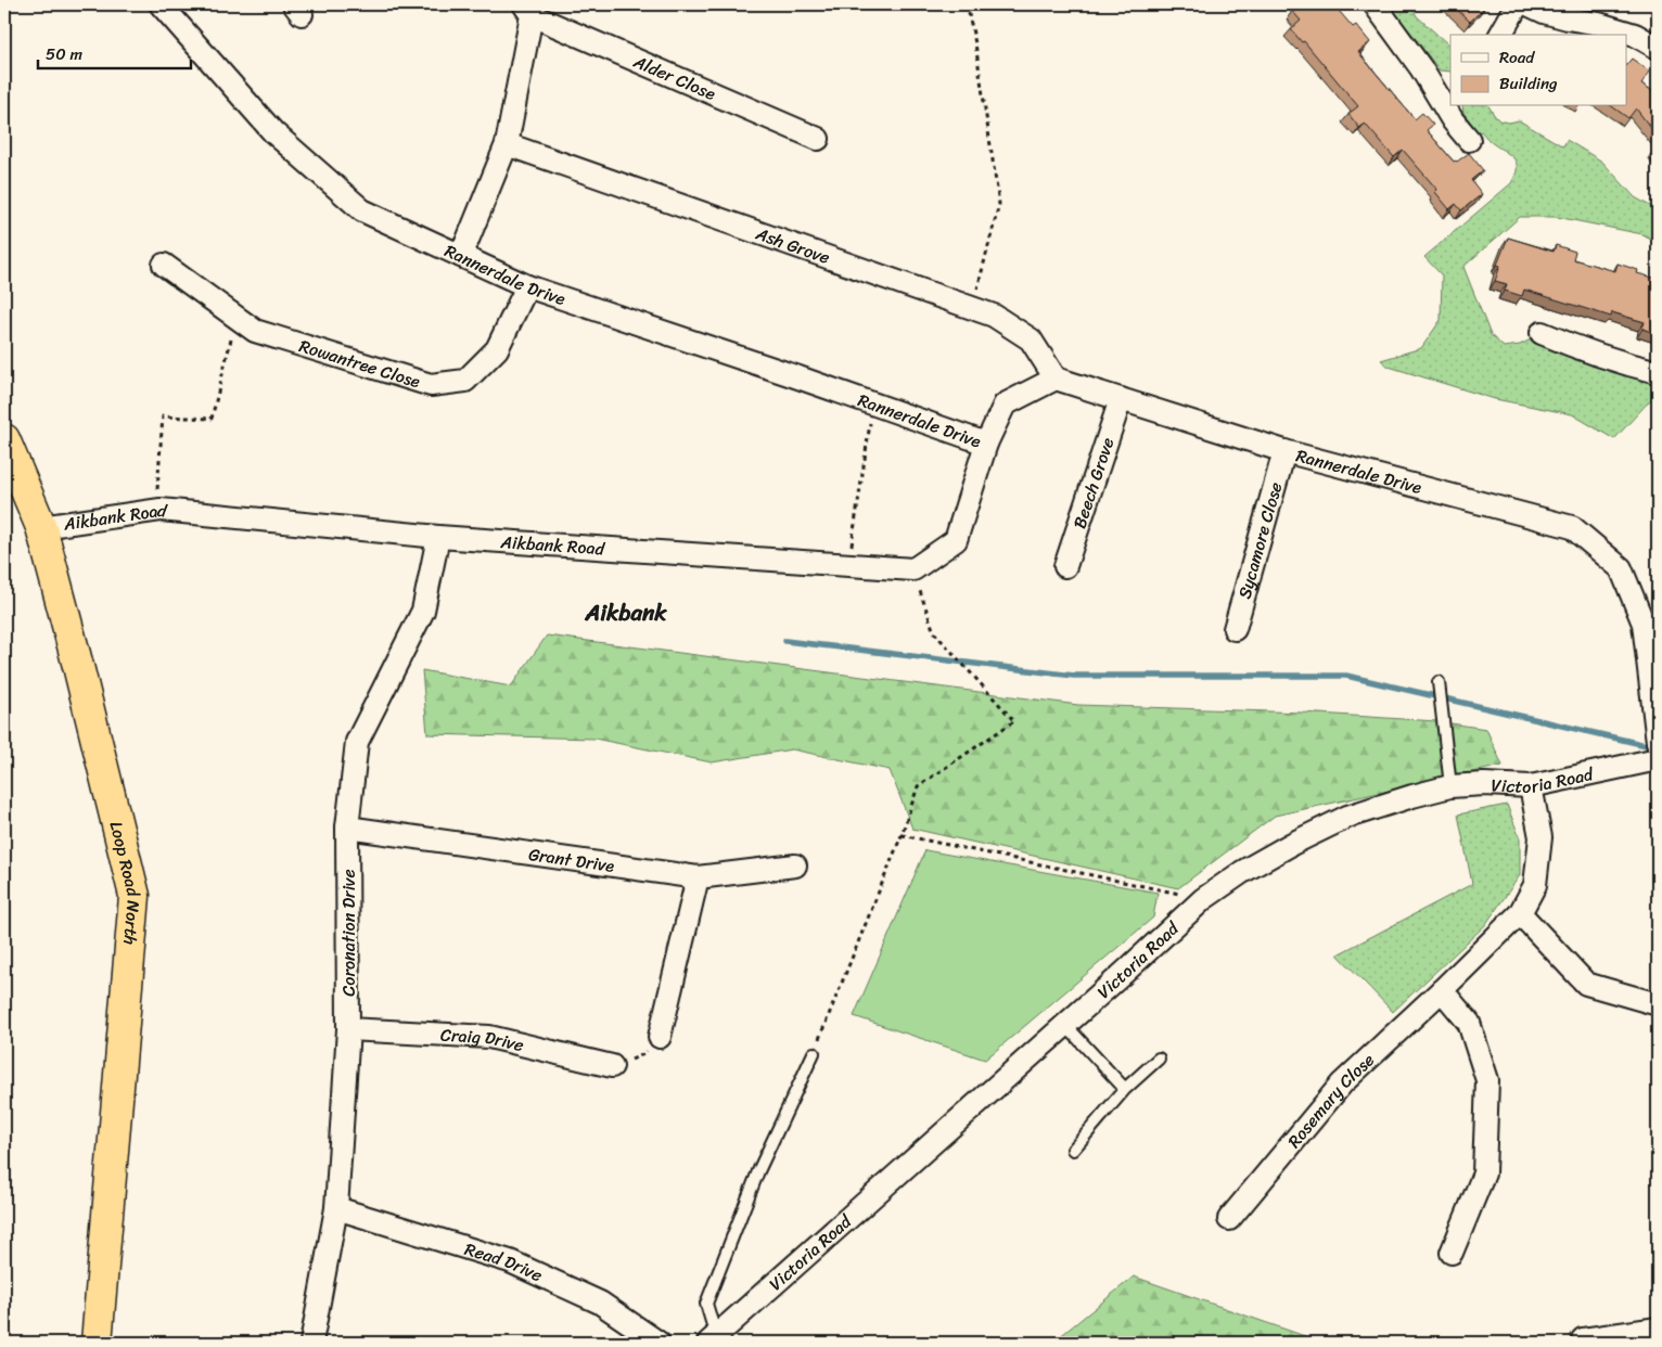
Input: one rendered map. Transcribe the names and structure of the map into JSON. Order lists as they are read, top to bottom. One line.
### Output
{"streets":{"highway":["Loop Road North"],"street":["Alder Close","Ash Grove","Rannerdale Drive","Rowantree Close","Beech Grove","Aikbank Road","Sycamore Close","Victoria Road","Grant Drive","Coronation Drive","Craig Drive","Rosemary Close","Read Drive"]},"crossings":[["Alder Close","Ash Grove"],["Alder Close","Rannerdale Drive"],["Ash Grove","Rannerdale Drive"],["Rannerdale Drive","Rowantree Close"],["Rannerdale Drive","Beech Grove"],["Rannerdale Drive","Sycamore Close"],["Aikbank Road","Loop Road North"],["Aikbank Road","Coronation Drive"],["Victoria Road","Rosemary Close"],["Grant Drive","Coronation Drive"],["Coronation Drive","Craig Drive"],["Coronation Drive","Read Drive"]],"districts":["Aikbank"],"legend":["Road","Building"],"scale_bar":"50 m"}
